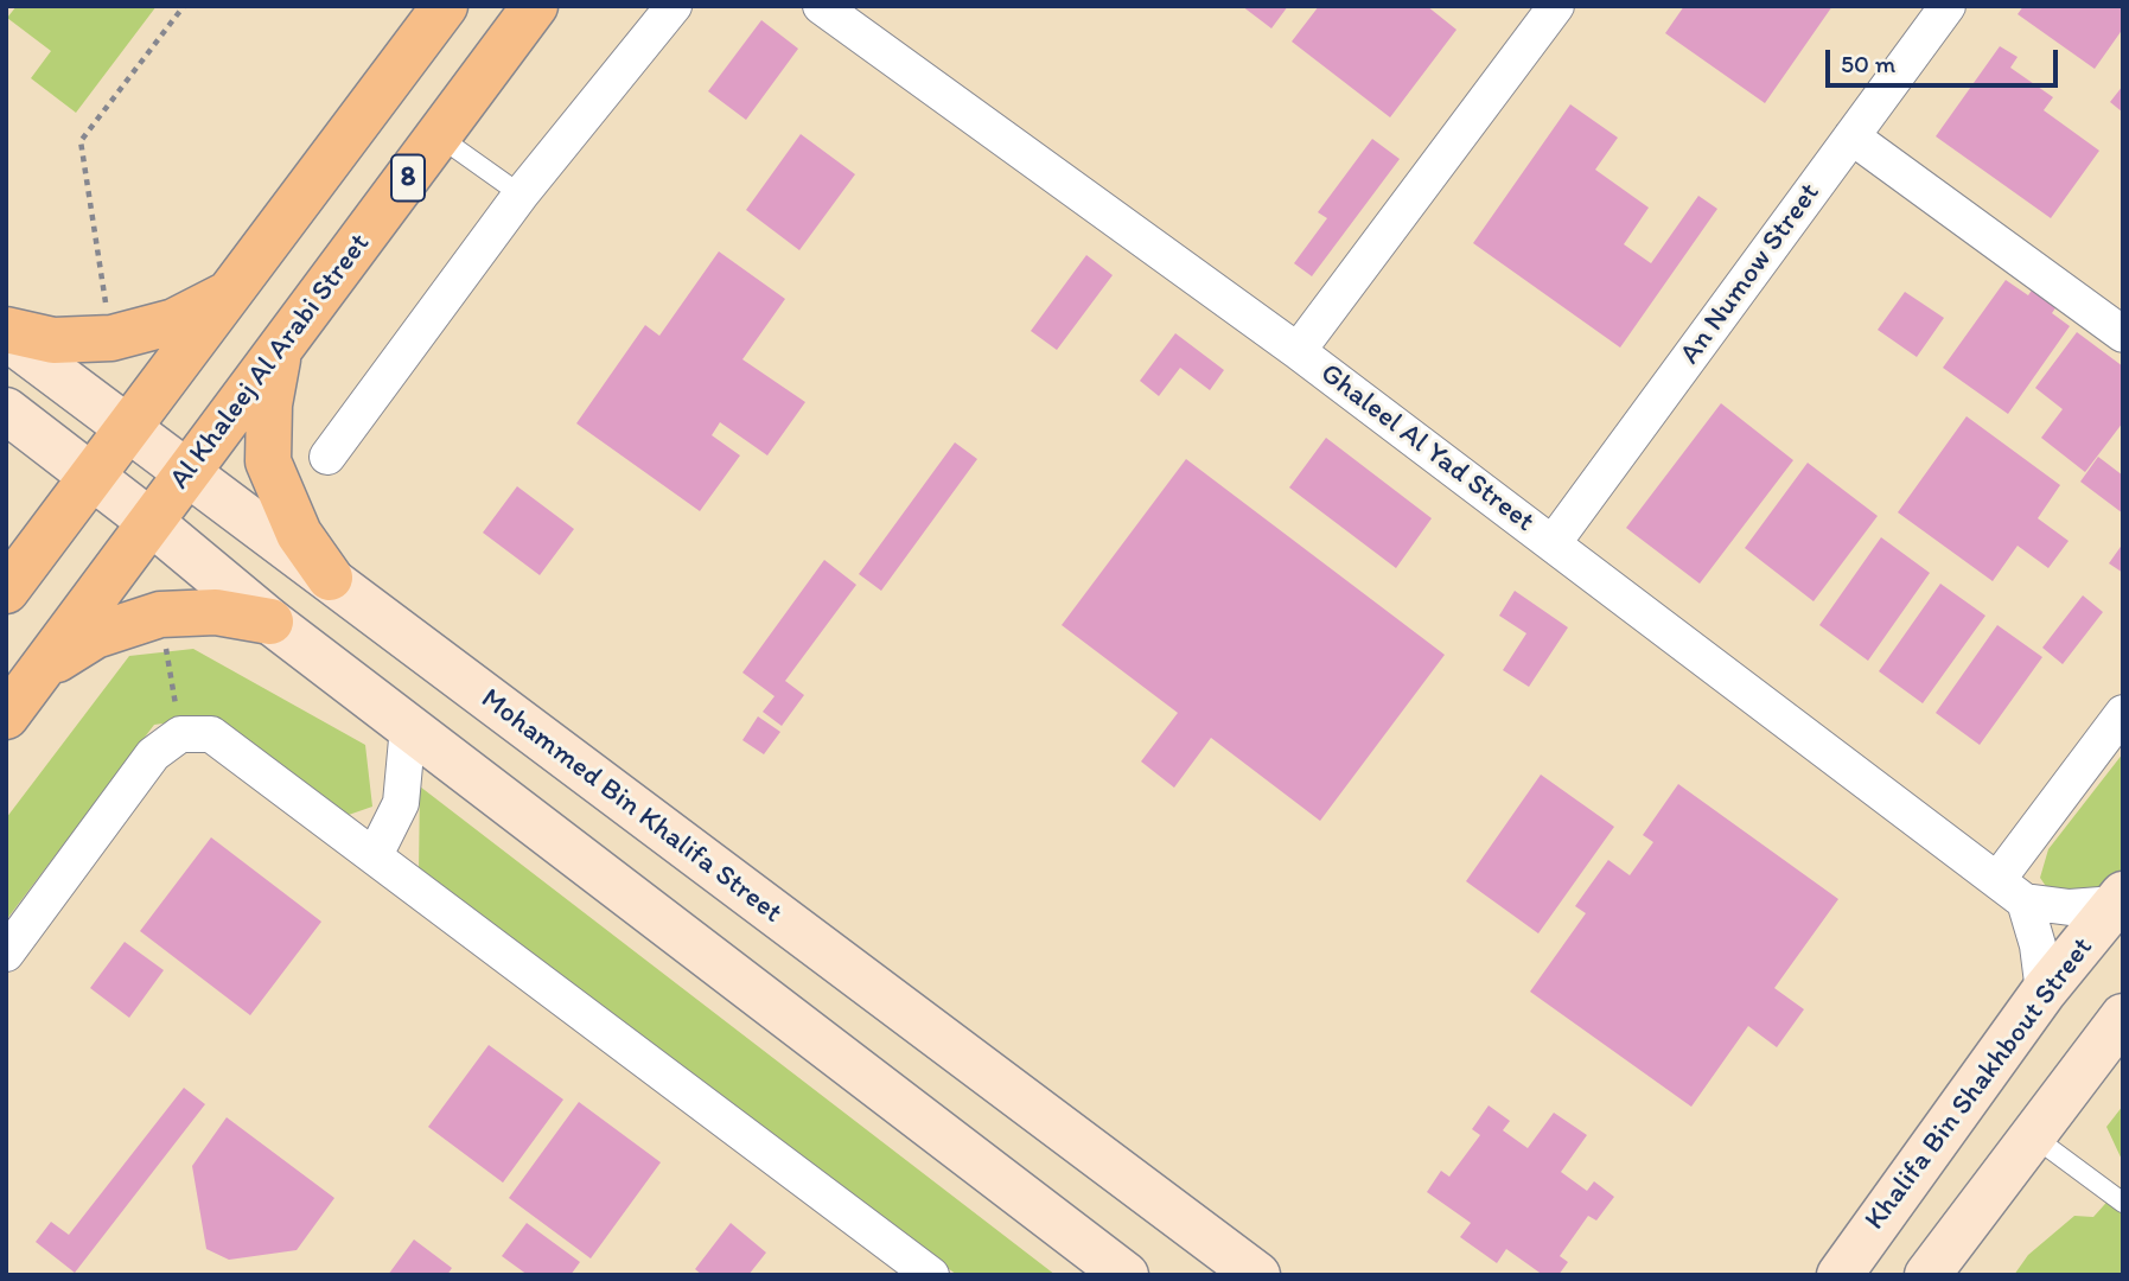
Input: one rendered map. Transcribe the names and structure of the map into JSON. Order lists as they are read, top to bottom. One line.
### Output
{"streets":{"highway":["8","Al Khaleej Al Arabi Street"],"main road":["Mohammed Bin Khalifa Street","Khalifa Bin Shakhbout Street"],"street":["An Numow Street","Ghaleel Al Yad Street"]},"crossings":[["An Numow Street","Ghaleel Al Yad Street"],["Al Khaleej Al Arabi Street","Mohammed Bin Khalifa Street"],["Ghaleel Al Yad Street","Khalifa Bin Shakhbout Street"]],"scale_bar":"50 m"}
